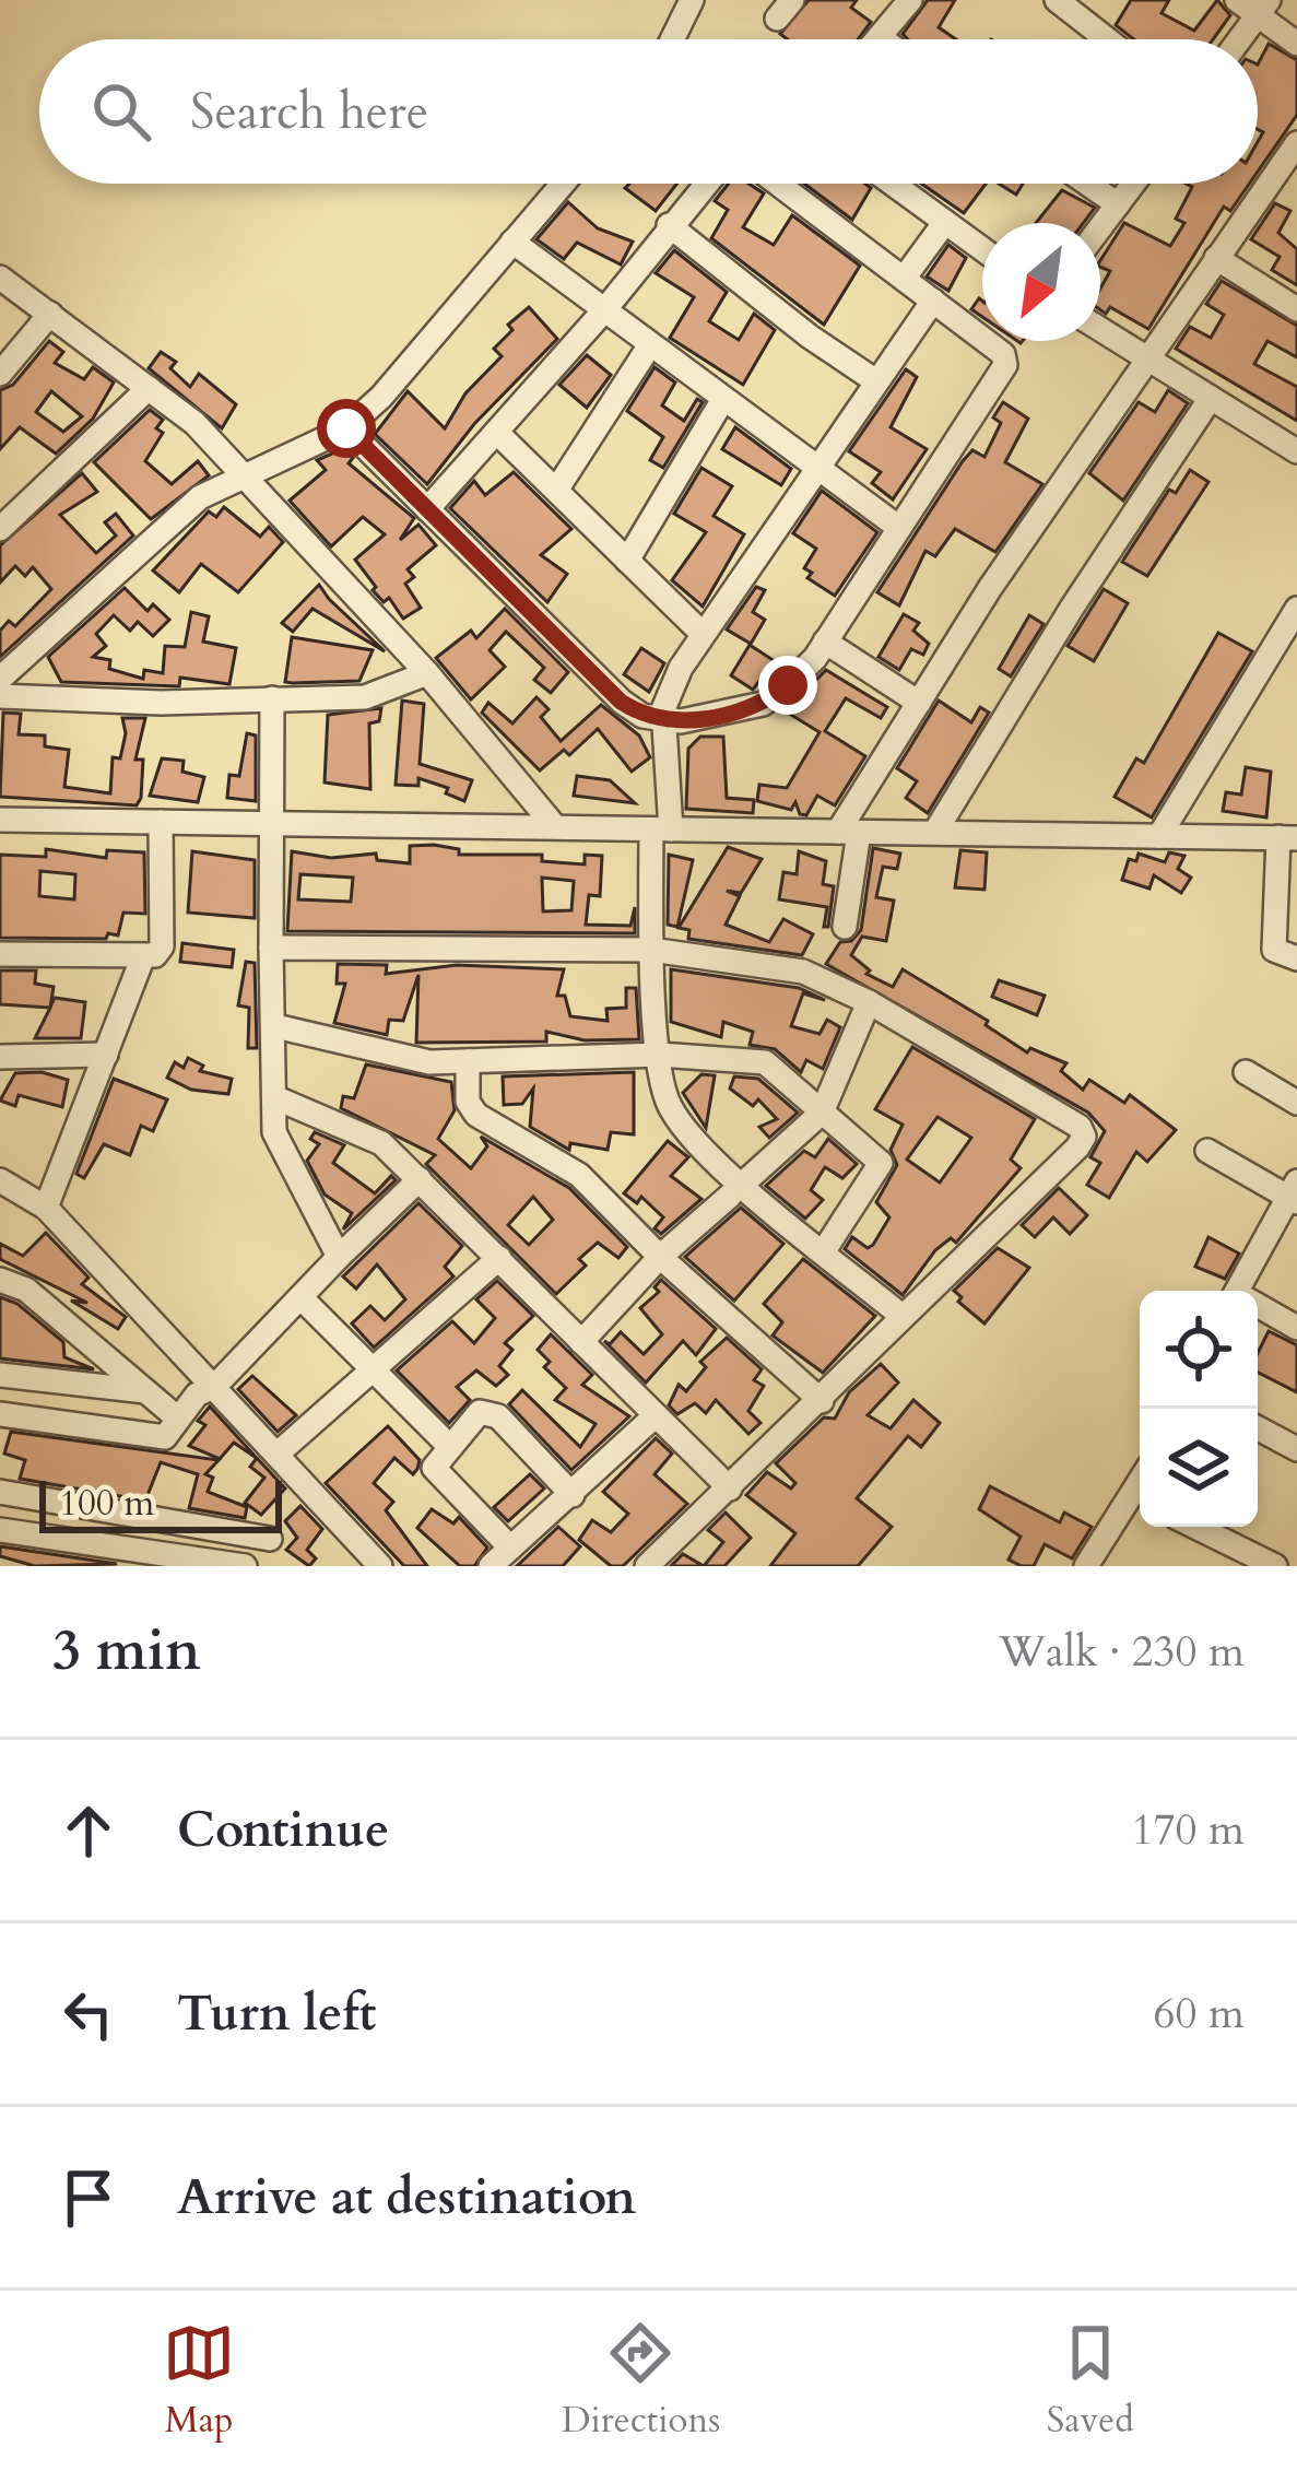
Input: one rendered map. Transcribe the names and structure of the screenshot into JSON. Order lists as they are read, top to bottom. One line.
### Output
{"scale_bar":"100 m","north":"bottom left","page":{"search":"Search here","scale":"100 m","heading":["3 min","Walk · 230 m"],"list":[["Continue","170 m"],["Turn left","60 m"],"Arrive at destination"],"nav":["Map","Directions","Saved"]}}
